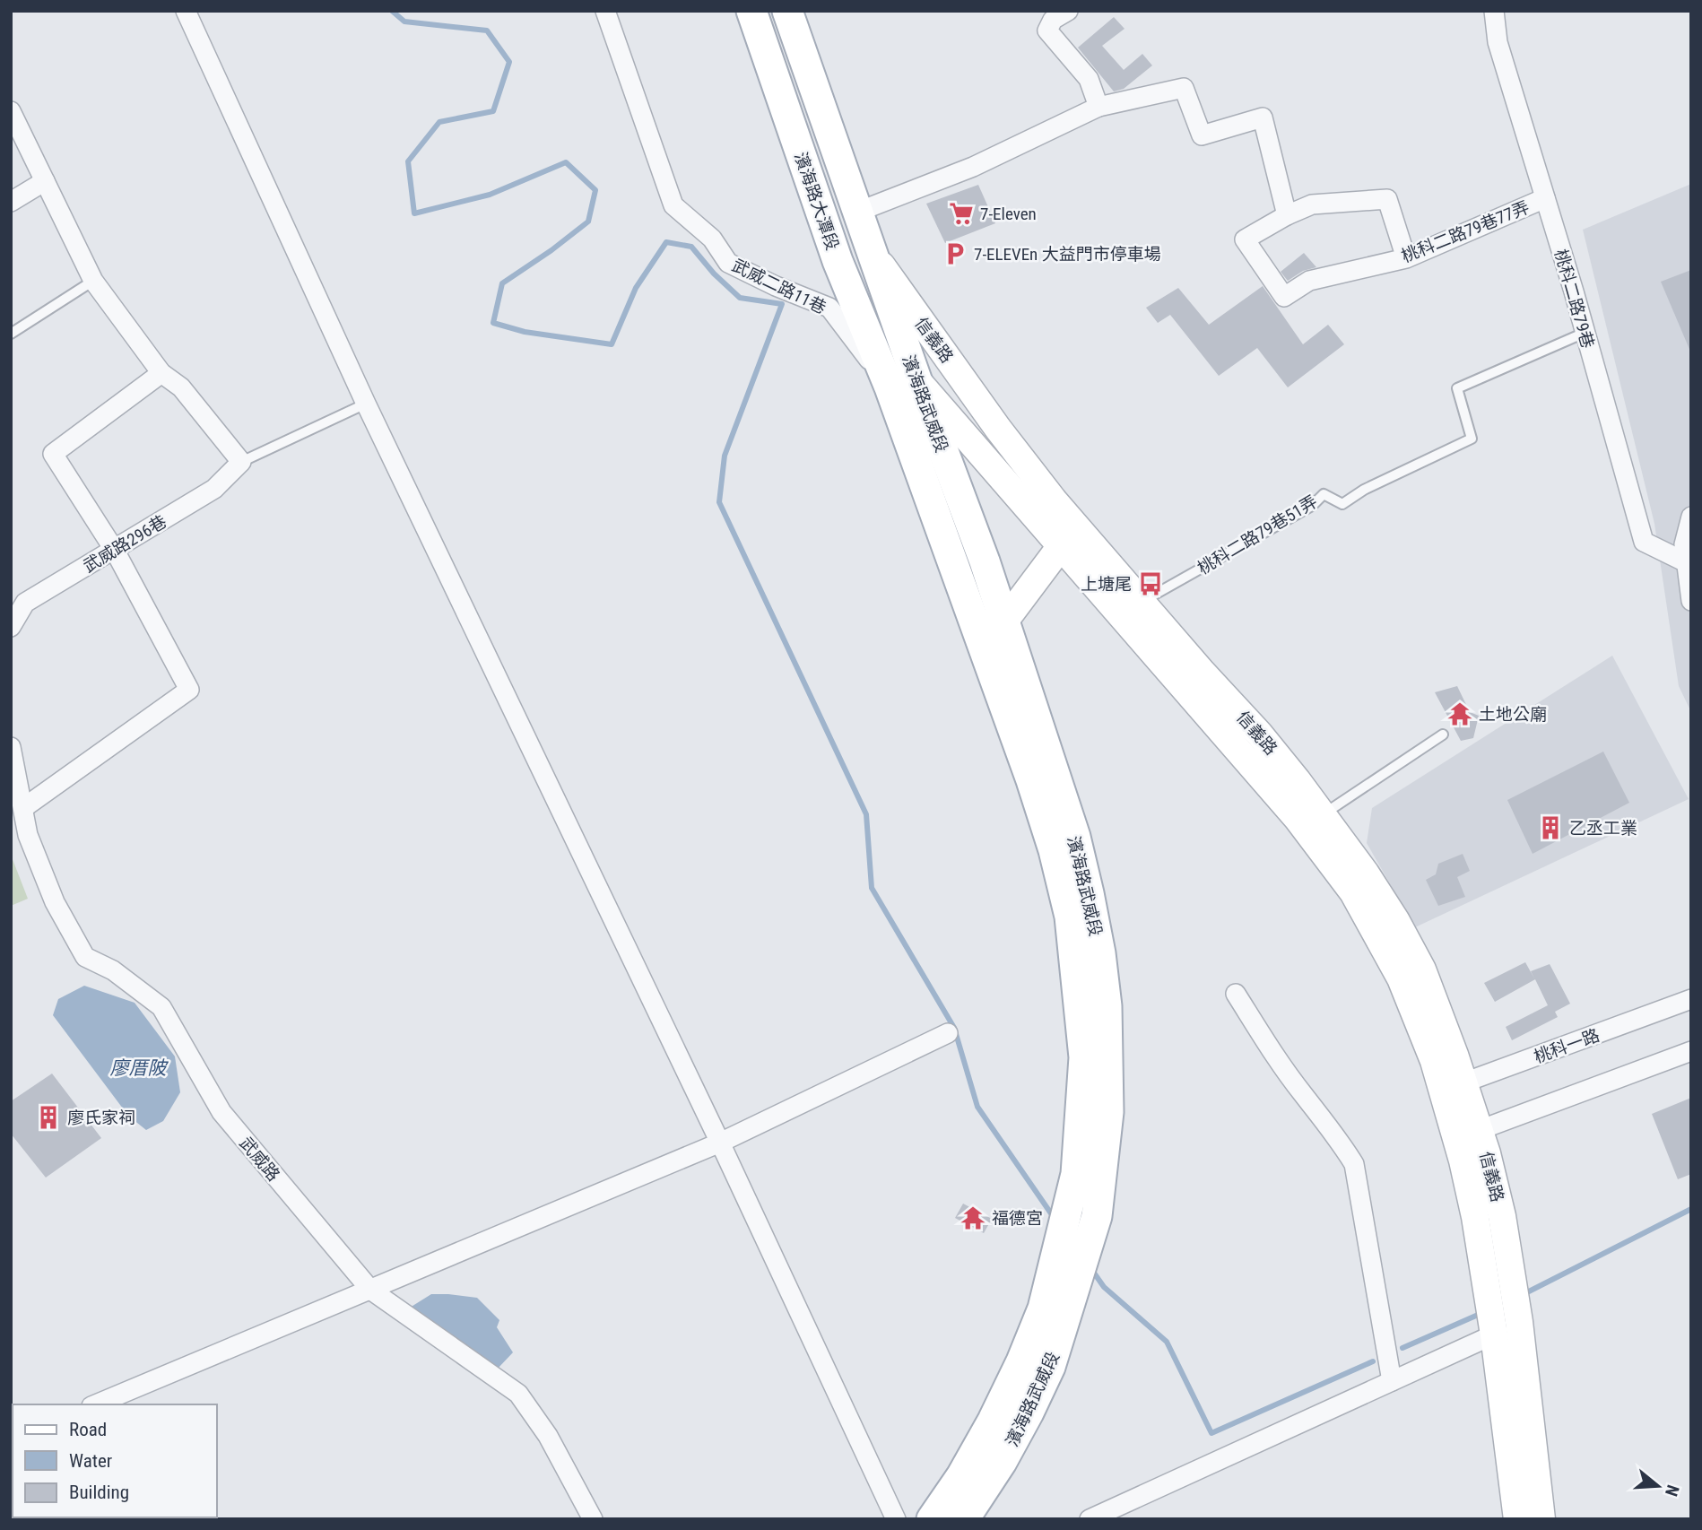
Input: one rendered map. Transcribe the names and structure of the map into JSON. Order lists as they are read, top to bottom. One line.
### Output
{"streets":{"main road":["濱海路大潭段","信義路","濱海路武威段"],"street":["桃科二路79巷77弄","武威二路11巷","桃科二路79巷","武威路296巷","桃科一路","武威路"],"lane":["桃科二路79巷51弄"]},"crossings":[["濱海路大潭段","武威二路11巷"],["濱海路大潭段","信義路"],["濱海路大潭段","濱海路武威段"],["桃科二路79巷77弄","桃科二路79巷"],["武威二路11巷","信義路"],["武威二路11巷","濱海路武威段"],["桃科二路79巷","桃科二路79巷51弄"],["信義路","濱海路武威段"],["信義路","桃科二路79巷51弄"],["信義路","桃科一路"]],"water":["廖厝陂"],"places":{"supermarket":["7-Eleven"],"parking":["7-ELEVEn 大益門市停車場"],"bus stop":["上塘尾"],"temple":["土地公廟","福德宮"],"building":["乙丞工業","廖氏家祠"]},"legend":["Road","Water","Building"],"north":"right"}
